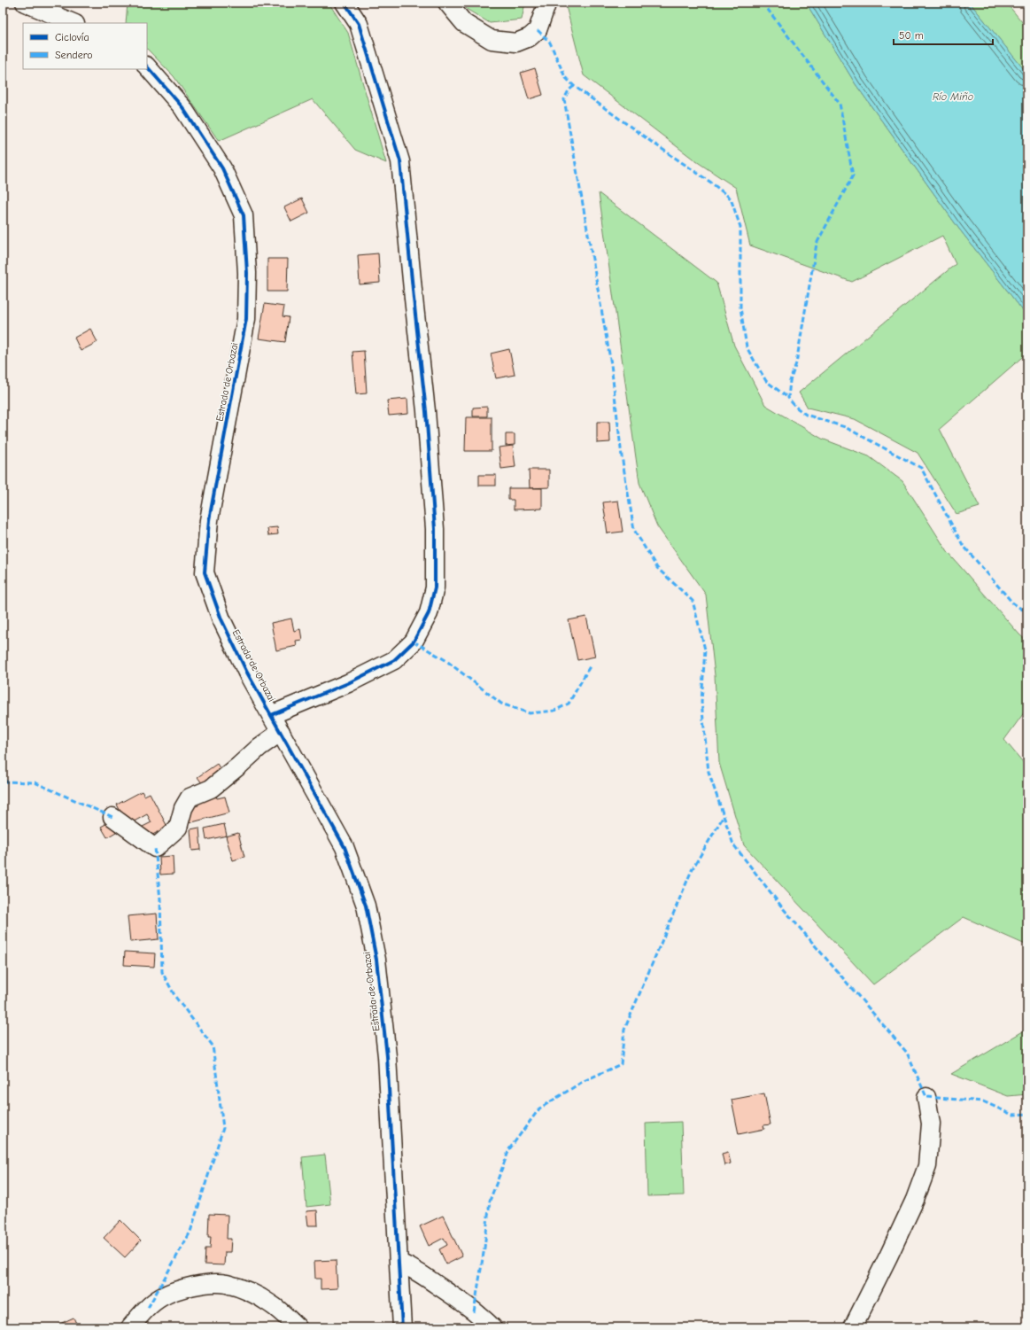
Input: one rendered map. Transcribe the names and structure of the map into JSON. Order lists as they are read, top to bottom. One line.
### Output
{"streets":{"street":["Estrada de Orbazai"]},"water":["Río Miño"],"legend":["Ciclovía","Sendero"],"scale_bar":"50 m"}
